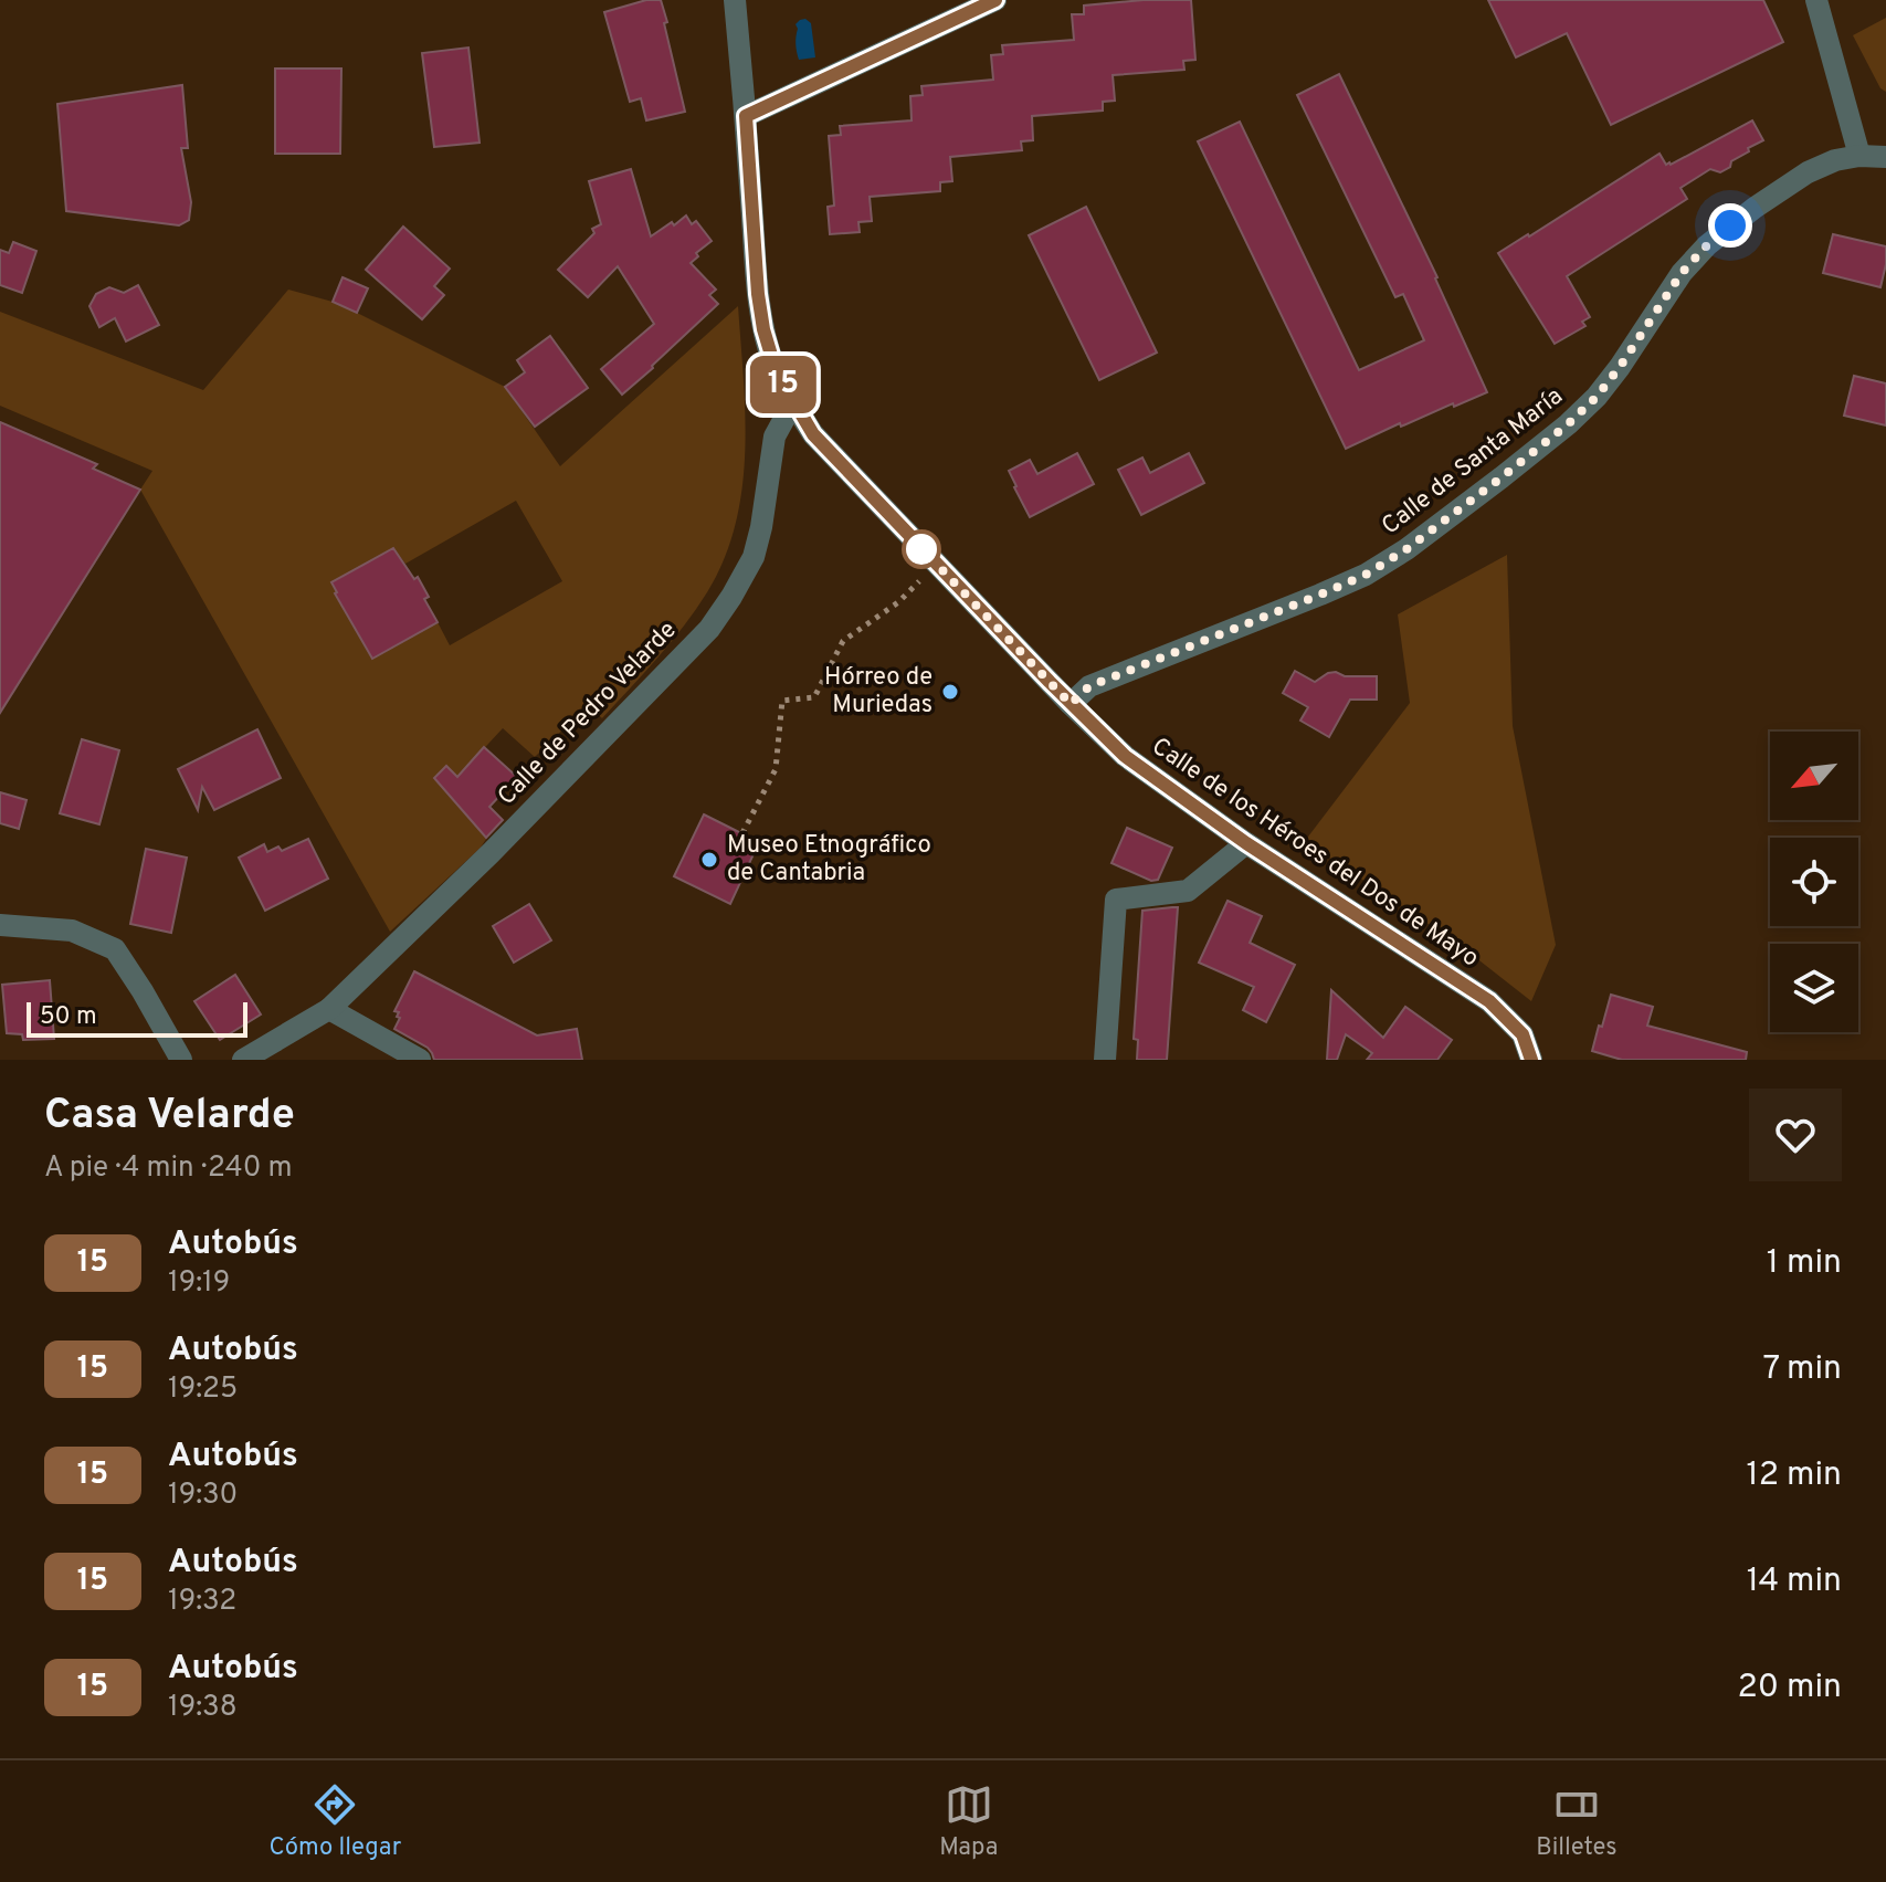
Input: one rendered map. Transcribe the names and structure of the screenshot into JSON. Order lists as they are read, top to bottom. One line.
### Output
{"streets":{"street":["Calle de Santa María","Calle de Pedro Velarde","Calle de los Héroes del Dos de Mayo"]},"crossings":[["Calle de Santa María","Calle de los Héroes del Dos de Mayo"],["Calle de Pedro Velarde","Calle de los Héroes del Dos de Mayo"]],"places":["Hórreo de Muriedas","Museo Etnográfico de Cantabria"],"lines":["bus line 15"],"scale_bar":"50 m","north":"bottom left","page":{"on_map":"15","scale":"50 m","heading":["Casa Velarde","A pie · 4 min · 240 m"],"list":[{"mark":"15","name":"Autobús","note":"19:19","value":"1 min"},{"mark":"15","name":"Autobús","note":"19:25","value":"7 min"},{"mark":"15","name":"Autobús","note":"19:30","value":"12 min"},{"mark":"15","name":"Autobús","note":"19:32","value":"14 min"},{"mark":"15","name":"Autobús","note":"19:38","value":"20 min"}],"tabs":["Cómo llegar","Mapa","Billetes"]}}
